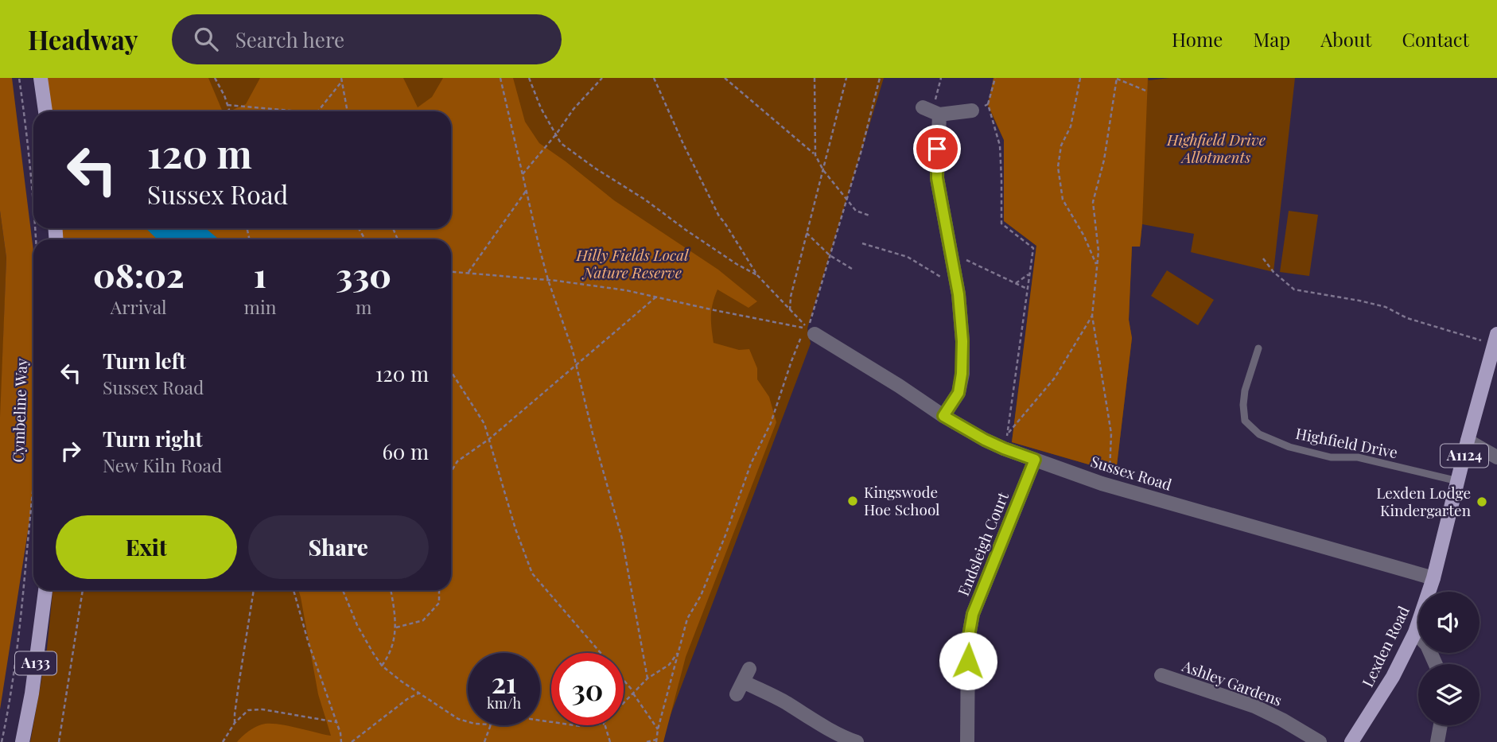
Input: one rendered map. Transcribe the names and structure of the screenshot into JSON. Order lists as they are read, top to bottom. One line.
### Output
{"streets":{"main road":["A1124","Lexden Road","A133"],"street":["Sussex Road","Endsleigh Court","Ashley Gardens"],"lane":["Highfield Drive"],"path":["Cymbeline Way"]},"crossings":[["Highfield Drive","Lexden Road"],["Sussex Road","Endsleigh Court"],["Sussex Road","Lexden Road"]],"parks":["Highfield Drive Allotments","Hilly Fields Local Nature Reserve"],"places":["Kingswode Hoe School","Lexden Lodge Kindergarten"],"page":{"header":"Headway","search":"Search here","nav":["Home","Map","About","Contact"],"turn":["120 m","Sussex Road"],"eta":["08:02","Arrival","1","min","330","m"],"list":[{"name":"Turn left","note":"Sussex Road","value":"120 m"},{"name":"Turn right","note":"New Kiln Road","value":"60 m"}],"buttons":["Exit","Share"],"speed":"21 km/h","limit":"30"}}
